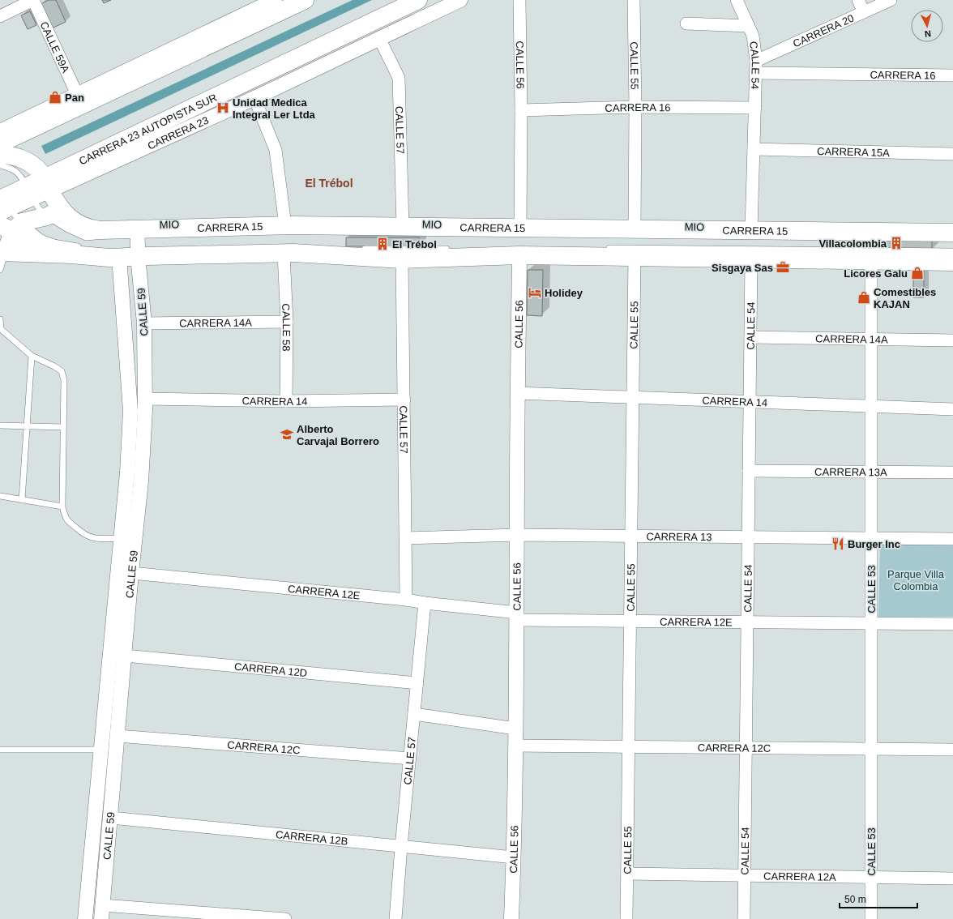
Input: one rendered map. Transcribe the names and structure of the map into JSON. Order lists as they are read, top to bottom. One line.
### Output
{"streets":{"main road":["CARRERA 23 AUTOPISTA SUR","CARRERA 15"],"street":["CARRERA 20","CALLE 59A","CALLE 56","CALLE 54","CALLE 55","CARRERA 16","CALLE 57","CARRERA 23","CARRERA 15A","CALLE 59","CARRERA 14A","CALLE 58","CARRERA 14","CARRERA 13A","CARRERA 13","CALLE 53","CARRERA 12E","CARRERA 12D","CARRERA 12C","CARRERA 12B","CARRERA 12A"],"lane":["MIO"]},"crossings":[["CARRERA 20","CALLE 54"],["CARRERA 20","CARRERA 16"],["CALLE 56","CARRERA 16"],["CALLE 56","CARRERA 15"],["CALLE 56","CARRERA 14"],["CALLE 56","CARRERA 13"],["CALLE 56","CARRERA 12E"],["CALLE 56","CARRERA 12C"],["CALLE 56","CARRERA 12B"],["CALLE 54","CARRERA 16"],["CALLE 54","CARRERA 15A"],["CALLE 54","CARRERA 15"],["CALLE 54","CARRERA 14A"],["CALLE 54","CARRERA 14"],["CALLE 54","CARRERA 13A"],["CALLE 54","CARRERA 13"],["CALLE 54","CARRERA 12E"],["CALLE 54","CARRERA 12C"],["CALLE 54","CARRERA 12A"],["CALLE 55","CARRERA 16"],["CALLE 55","CARRERA 15"],["CALLE 55","CARRERA 14"],["CALLE 55","CARRERA 13"],["CALLE 55","CARRERA 12E"],["CALLE 55","CARRERA 12C"],["CALLE 55","CARRERA 12A"],["CARRERA 23 AUTOPISTA SUR","CARRERA 23"],["CARRERA 23 AUTOPISTA SUR","CARRERA 15"],["CALLE 57","CARRERA 23"],["CALLE 57","CARRERA 15"],["CALLE 57","CARRERA 14"],["CALLE 57","CARRERA 13"],["CALLE 57","CARRERA 12E"],["CALLE 57","CARRERA 12D"],["CALLE 57","CARRERA 12C"],["CALLE 57","CARRERA 12B"],["CARRERA 23","CARRERA 15"],["MIO","CARRERA 15"],["MIO","CALLE 59"],["CARRERA 15","CALLE 59"],["CARRERA 15","CALLE 58"],["CARRERA 15","CALLE 53"],["CALLE 59","CARRERA 14A"],["CALLE 59","CARRERA 14"],["CALLE 59","CARRERA 12E"],["CALLE 59","CARRERA 12D"],["CALLE 59","CARRERA 12C"],["CALLE 59","CARRERA 12B"],["CARRERA 14A","CALLE 58"],["CARRERA 14A","CALLE 53"],["CALLE 58","CARRERA 14"],["CARRERA 14","CALLE 53"],["CARRERA 13A","CALLE 53"],["CARRERA 13","CALLE 53"],["CALLE 53","CARRERA 12E"],["CALLE 53","CARRERA 12C"],["CALLE 53","CARRERA 12A"]],"districts":["El Trébol"],"parks":["Parque Villa Colombia"],"places":{"shop":["Pan","Licores Galu","Comestibles KAJAN"],"hospital":["Unidad Medica Integral Ler Ltda"],"building":["Villacolombia","El Trébol"],"office":["Sisgaya Sas"],"hotel":["Holidey"],"school or university":["Alberto Carvajal Borrero"],"restaurant":["Burger Inc"]},"scale_bar":"50 m","north":"bottom"}
